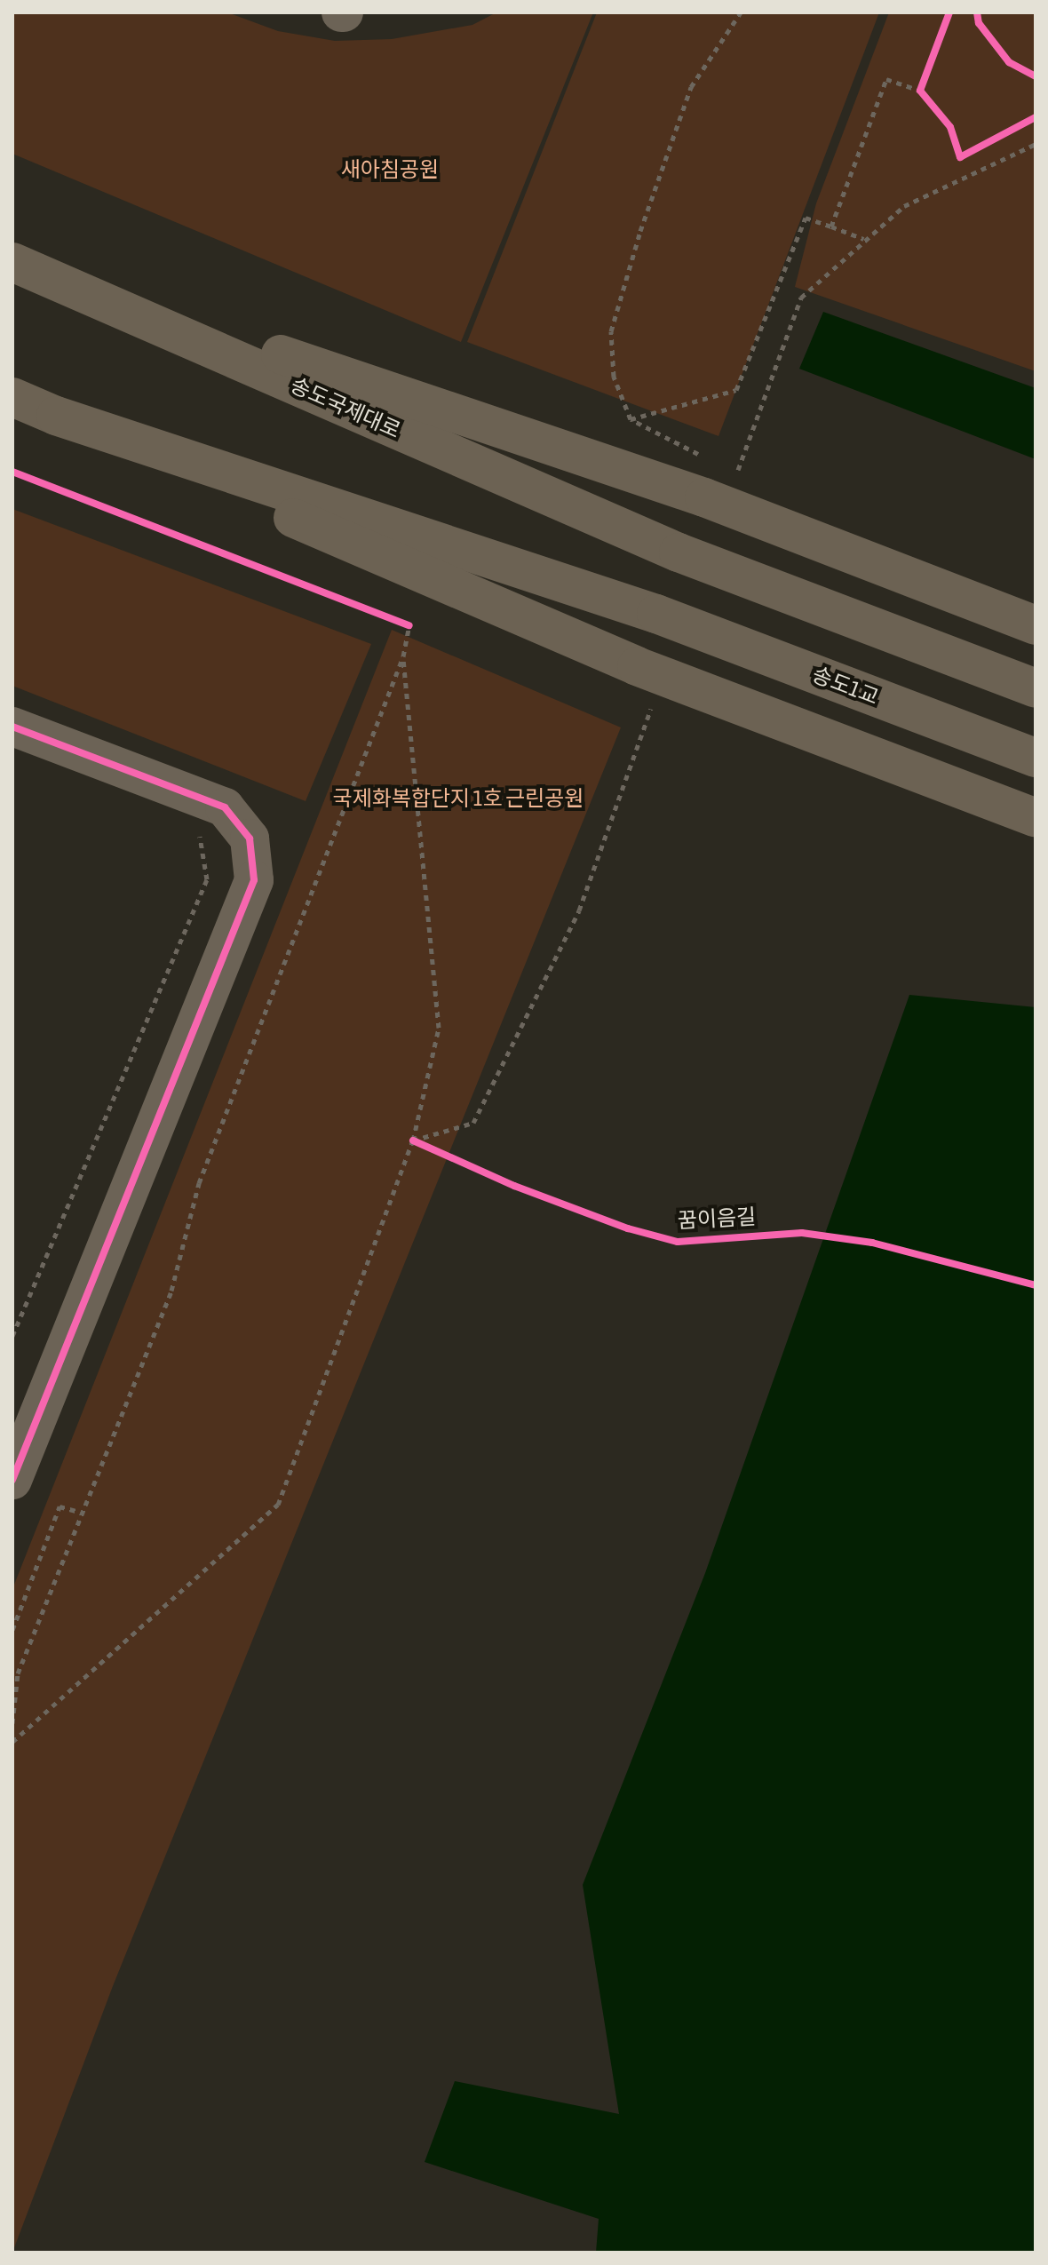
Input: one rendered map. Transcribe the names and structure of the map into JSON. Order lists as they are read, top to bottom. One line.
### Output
{"streets":{"main road":["송도국제대로","송도1교"],"cycle path":["꿈이음길"]},"parks":["새아침공원","국제화복합단지 1호 근린공원"]}
